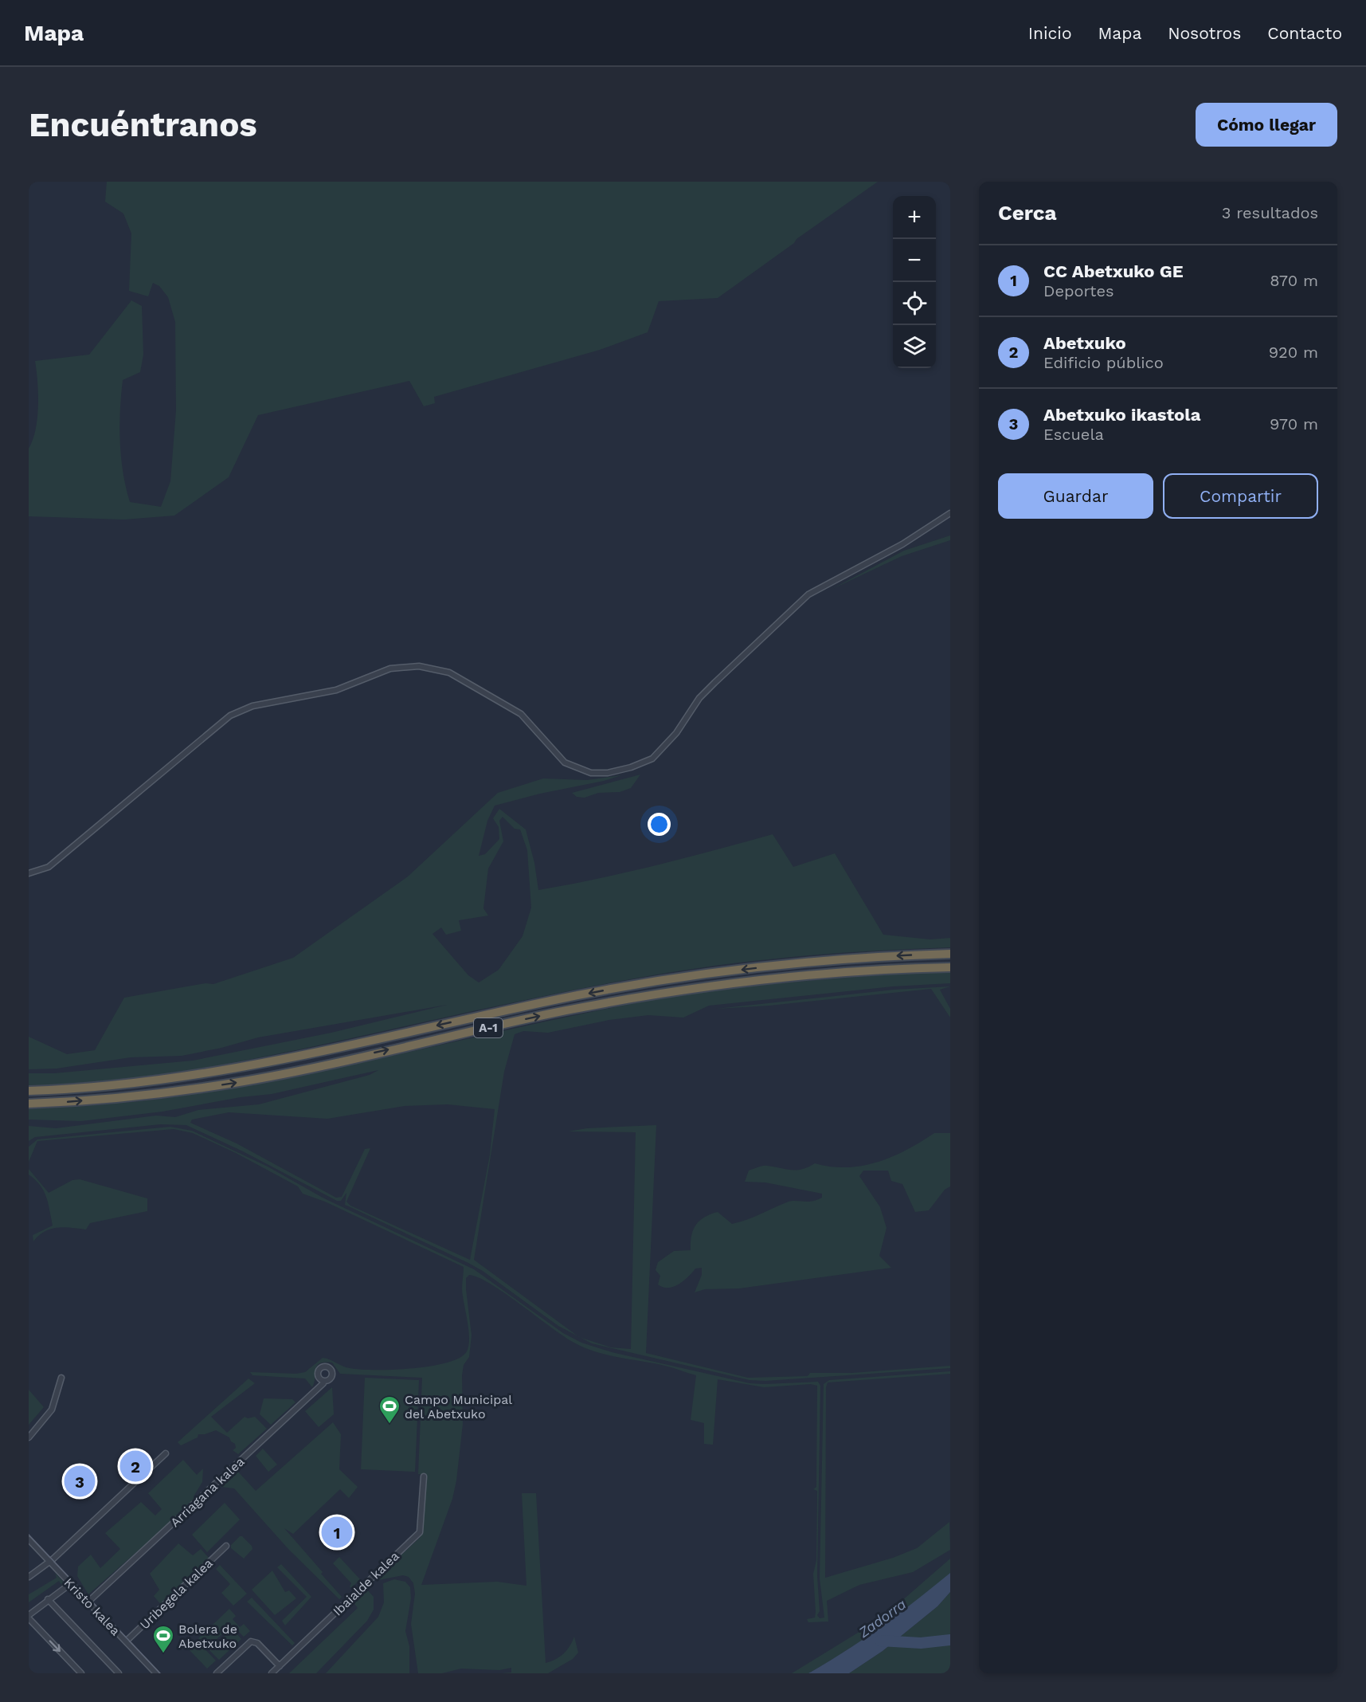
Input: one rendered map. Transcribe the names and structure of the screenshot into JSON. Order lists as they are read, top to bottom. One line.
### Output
{"streets":{"highway":["A-1"],"street":["Arriagana kalea","Ibaialde kalea","Uribegela kalea","Kristo kalea"]},"crossings":[["Arriagana kalea","Kristo kalea"],["Uribegela kalea","Kristo kalea"]],"water":["Zadorra"],"places":{"sports":["Campo Municipal del Abetxuko","Bolera de Abetxuko"]},"page":{"header":"Mapa","nav":["Inicio","Mapa","Nosotros","Contacto"],"buttons":["Cómo llegar",["Guardar","Compartir"]],"title":"Encuéntranos","heading":["Cerca","3 resultados"],"map_buttons":["+","−"],"list":[{"mark":"1","name":"CC Abetxuko GE","note":"Deportes","value":"870 m"},{"mark":"2","name":"Abetxuko","note":"Edificio público","value":"920 m"},{"mark":"3","name":"Abetxuko ikastola","note":"Escuela","value":"970 m"}],"pins":["2","3","1"]}}
